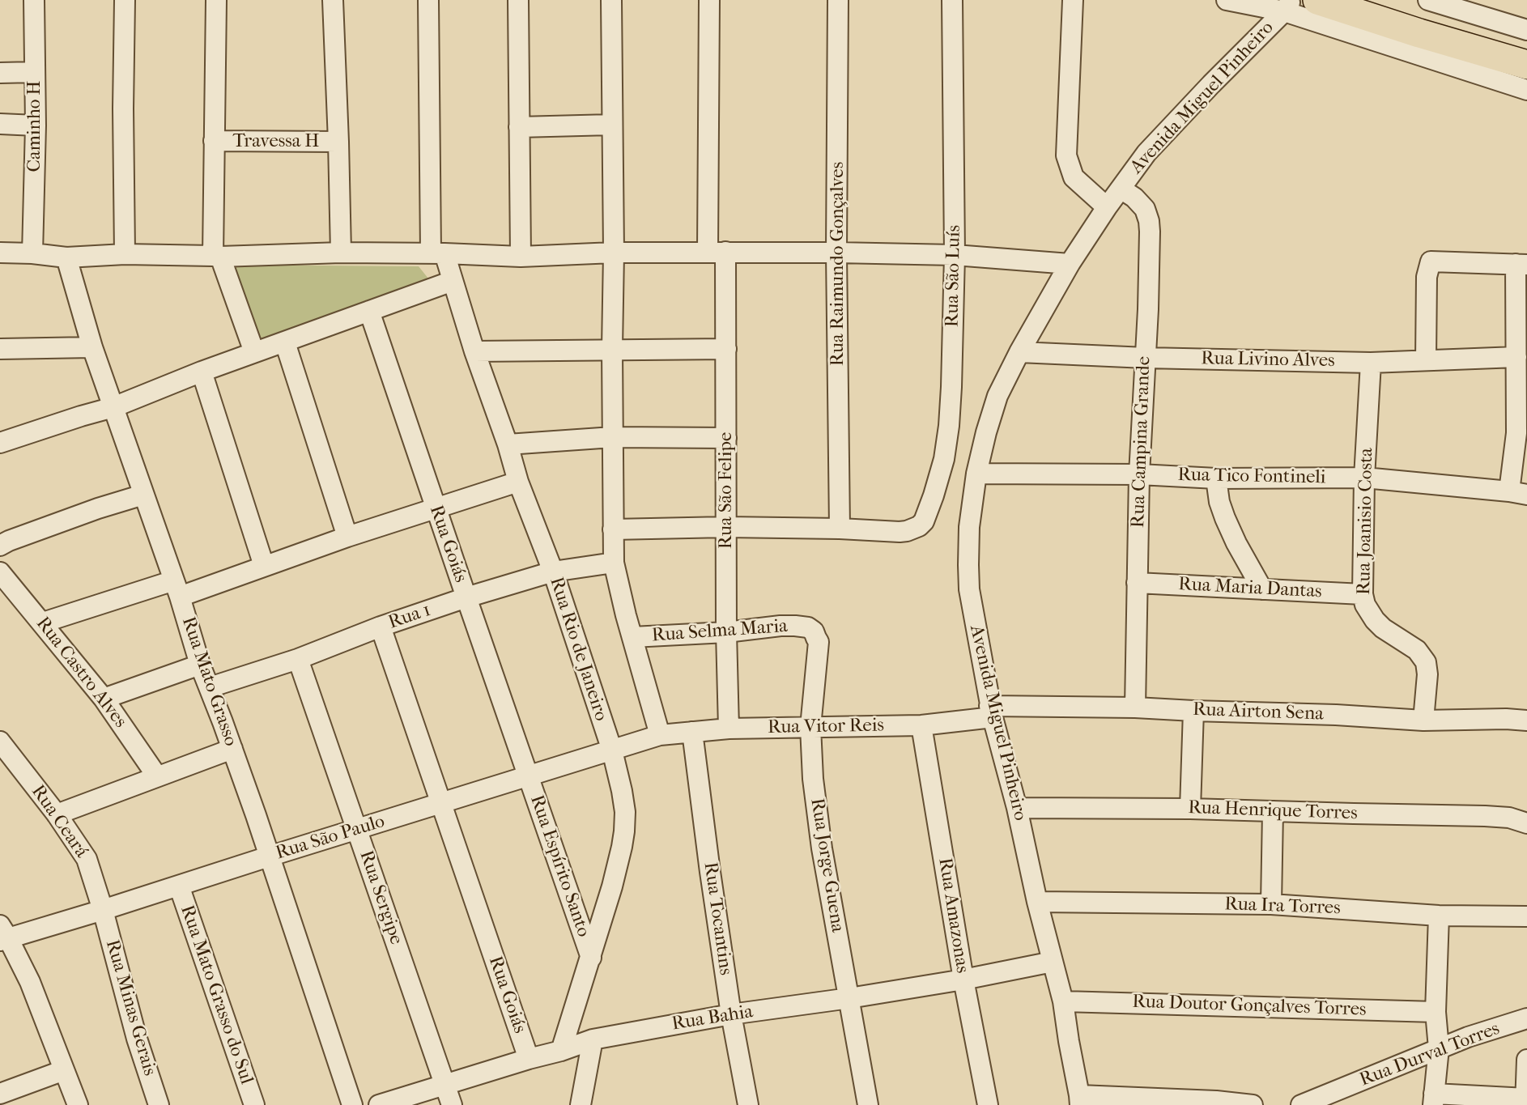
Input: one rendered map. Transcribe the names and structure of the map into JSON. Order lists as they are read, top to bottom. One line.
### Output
{"streets":{"street":["Avenida Miguel Pinheiro","Caminho H","Travessa H","Rua Raimundo Gonçalves","Rua São Luís","Rua Livino Alves","Rua Campina Grande","Rua Tico Fontineli","Rua São Felipe","Rua Joanisio Costa","Rua Goiás","Rua Maria Dantas","Rua 1","Rua Selma Maria","Rua Rio de Janeiro","Rua Castro Alves","Rua Mato Grasso","Rua Airton Sena","Rua Vitor Reis","Rua Henrique Torres","Rua Ceará","Rua São Paulo","Rua Jorge Guena","Rua Espírito Santo","Rua Sergipe","Rua Ira Torres","Rua Amazonas","Rua Tocantins","Rua Mato Grasso do Sul","Rua Doutor Gonçalves Torres","Rua Minas Gerais","Rua Bahia","Rua Durval Torres"]},"crossings":[["Avenida Miguel Pinheiro","Rua Livino Alves"],["Avenida Miguel Pinheiro","Rua Campina Grande"],["Avenida Miguel Pinheiro","Rua Tico Fontineli"],["Avenida Miguel Pinheiro","Rua Airton Sena"],["Avenida Miguel Pinheiro","Rua Vitor Reis"],["Avenida Miguel Pinheiro","Rua Henrique Torres"],["Avenida Miguel Pinheiro","Rua Ira Torres"],["Avenida Miguel Pinheiro","Rua Doutor Gonçalves Torres"],["Avenida Miguel Pinheiro","Rua Bahia"],["Rua Raimundo Gonçalves","Rua São Luís"],["Rua Livino Alves","Rua Campina Grande"],["Rua Livino Alves","Rua Joanisio Costa"],["Rua Campina Grande","Rua Tico Fontineli"],["Rua Campina Grande","Rua Maria Dantas"],["Rua Campina Grande","Rua Airton Sena"],["Rua Tico Fontineli","Rua Joanisio Costa"],["Rua São Felipe","Rua Selma Maria"],["Rua São Felipe","Rua Vitor Reis"],["Rua Joanisio Costa","Rua Maria Dantas"],["Rua Joanisio Costa","Rua Airton Sena"],["Rua Goiás","Rua 1"],["Rua Goiás","Rua São Paulo"],["Rua Goiás","Rua Espírito Santo"],["Rua Goiás","Rua Bahia"],["Rua 1","Rua Rio de Janeiro"],["Rua 1","Rua Mato Grasso"],["Rua 1","Rua Sergipe"],["Rua Selma Maria","Rua Jorge Guena"],["Rua Rio de Janeiro","Rua São Paulo"],["Rua Rio de Janeiro","Rua Espírito Santo"],["Rua Rio de Janeiro","Rua Bahia"],["Rua Mato Grasso","Rua São Paulo"],["Rua Airton Sena","Rua Vitor Reis"],["Rua Vitor Reis","Rua São Paulo"],["Rua Vitor Reis","Rua Jorge Guena"],["Rua Vitor Reis","Rua Amazonas"],["Rua Vitor Reis","Rua Tocantins"],["Rua Ceará","Rua São Paulo"],["Rua Ceará","Rua Minas Gerais"],["Rua São Paulo","Rua Espírito Santo"],["Rua São Paulo","Rua Sergipe"],["Rua São Paulo","Rua Mato Grasso do Sul"],["Rua São Paulo","Rua Minas Gerais"],["Rua Jorge Guena","Rua Bahia"],["Rua Sergipe","Rua Bahia"],["Rua Amazonas","Rua Bahia"],["Rua Tocantins","Rua Bahia"]]}
